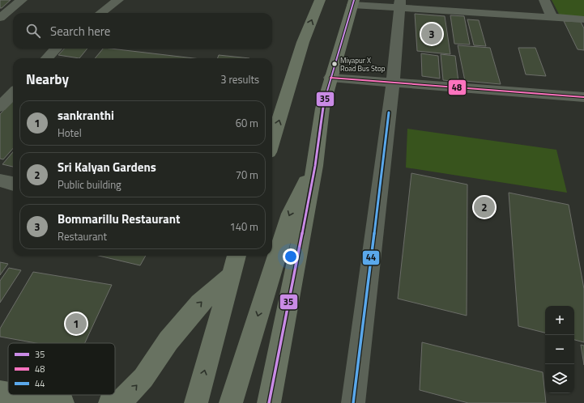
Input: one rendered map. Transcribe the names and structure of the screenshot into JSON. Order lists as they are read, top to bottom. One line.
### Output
{"places":["Miyapur X Road Bus Stop"],"lines":["transit line 35","transit line 48","transit line 44"],"legend":["35","48","44"],"page":{"search":"Search here","pins":["3","2","1"],"heading":["Nearby","3 results"],"list":[{"mark":"1","name":"sankranthi","note":"Hotel","value":"60 m"},{"mark":"2","name":"Sri Kalyan Gardens","note":"Public building","value":"70 m"},{"mark":"3","name":"Bommarillu Restaurant","note":"Restaurant","value":"140 m"}],"map_buttons":["+","−"]}}
